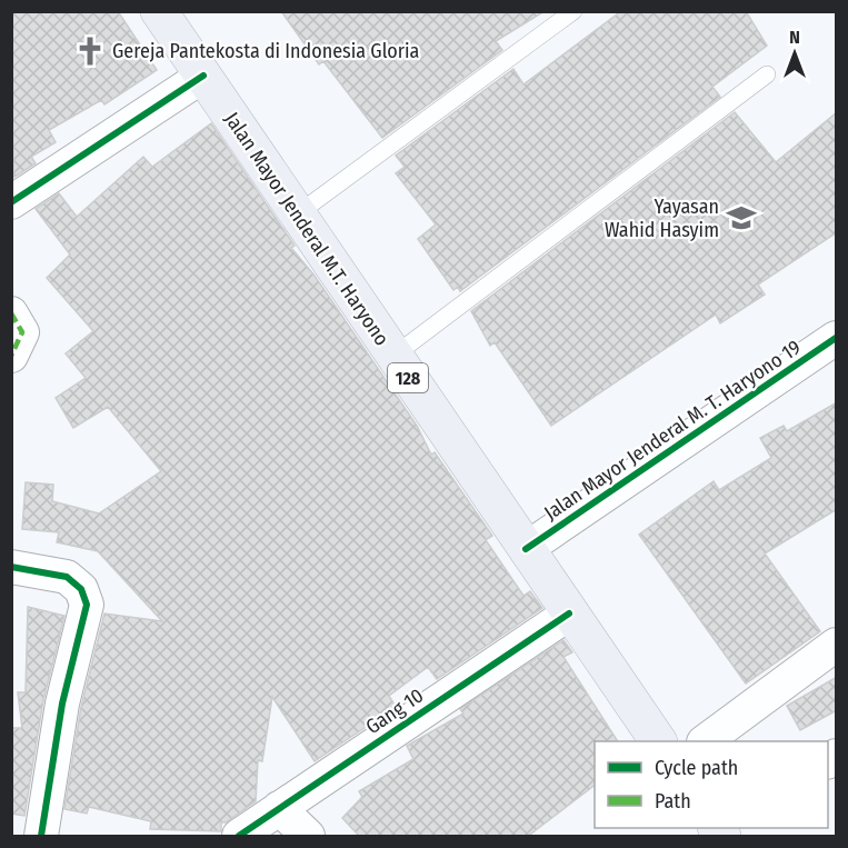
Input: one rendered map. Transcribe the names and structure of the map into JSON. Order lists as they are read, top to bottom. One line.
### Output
{"streets":{"main road":["Jalan Mayor Jenderal M.T. Haryono","128"],"street":["Jalan Mayor Jenderal M. T. Haryono 19","Gang 10"]},"crossings":[["Jalan Mayor Jenderal M.T. Haryono","Jalan Mayor Jenderal M. T. Haryono 19"],["Jalan Mayor Jenderal M.T. Haryono","Gang 10"]],"places":{"church":["Gereja Pantekosta di Indonesia Gloria"],"school or university":["Yayasan Wahid Hasyim"]},"legend":["Cycle path","Path"],"north":"top"}
